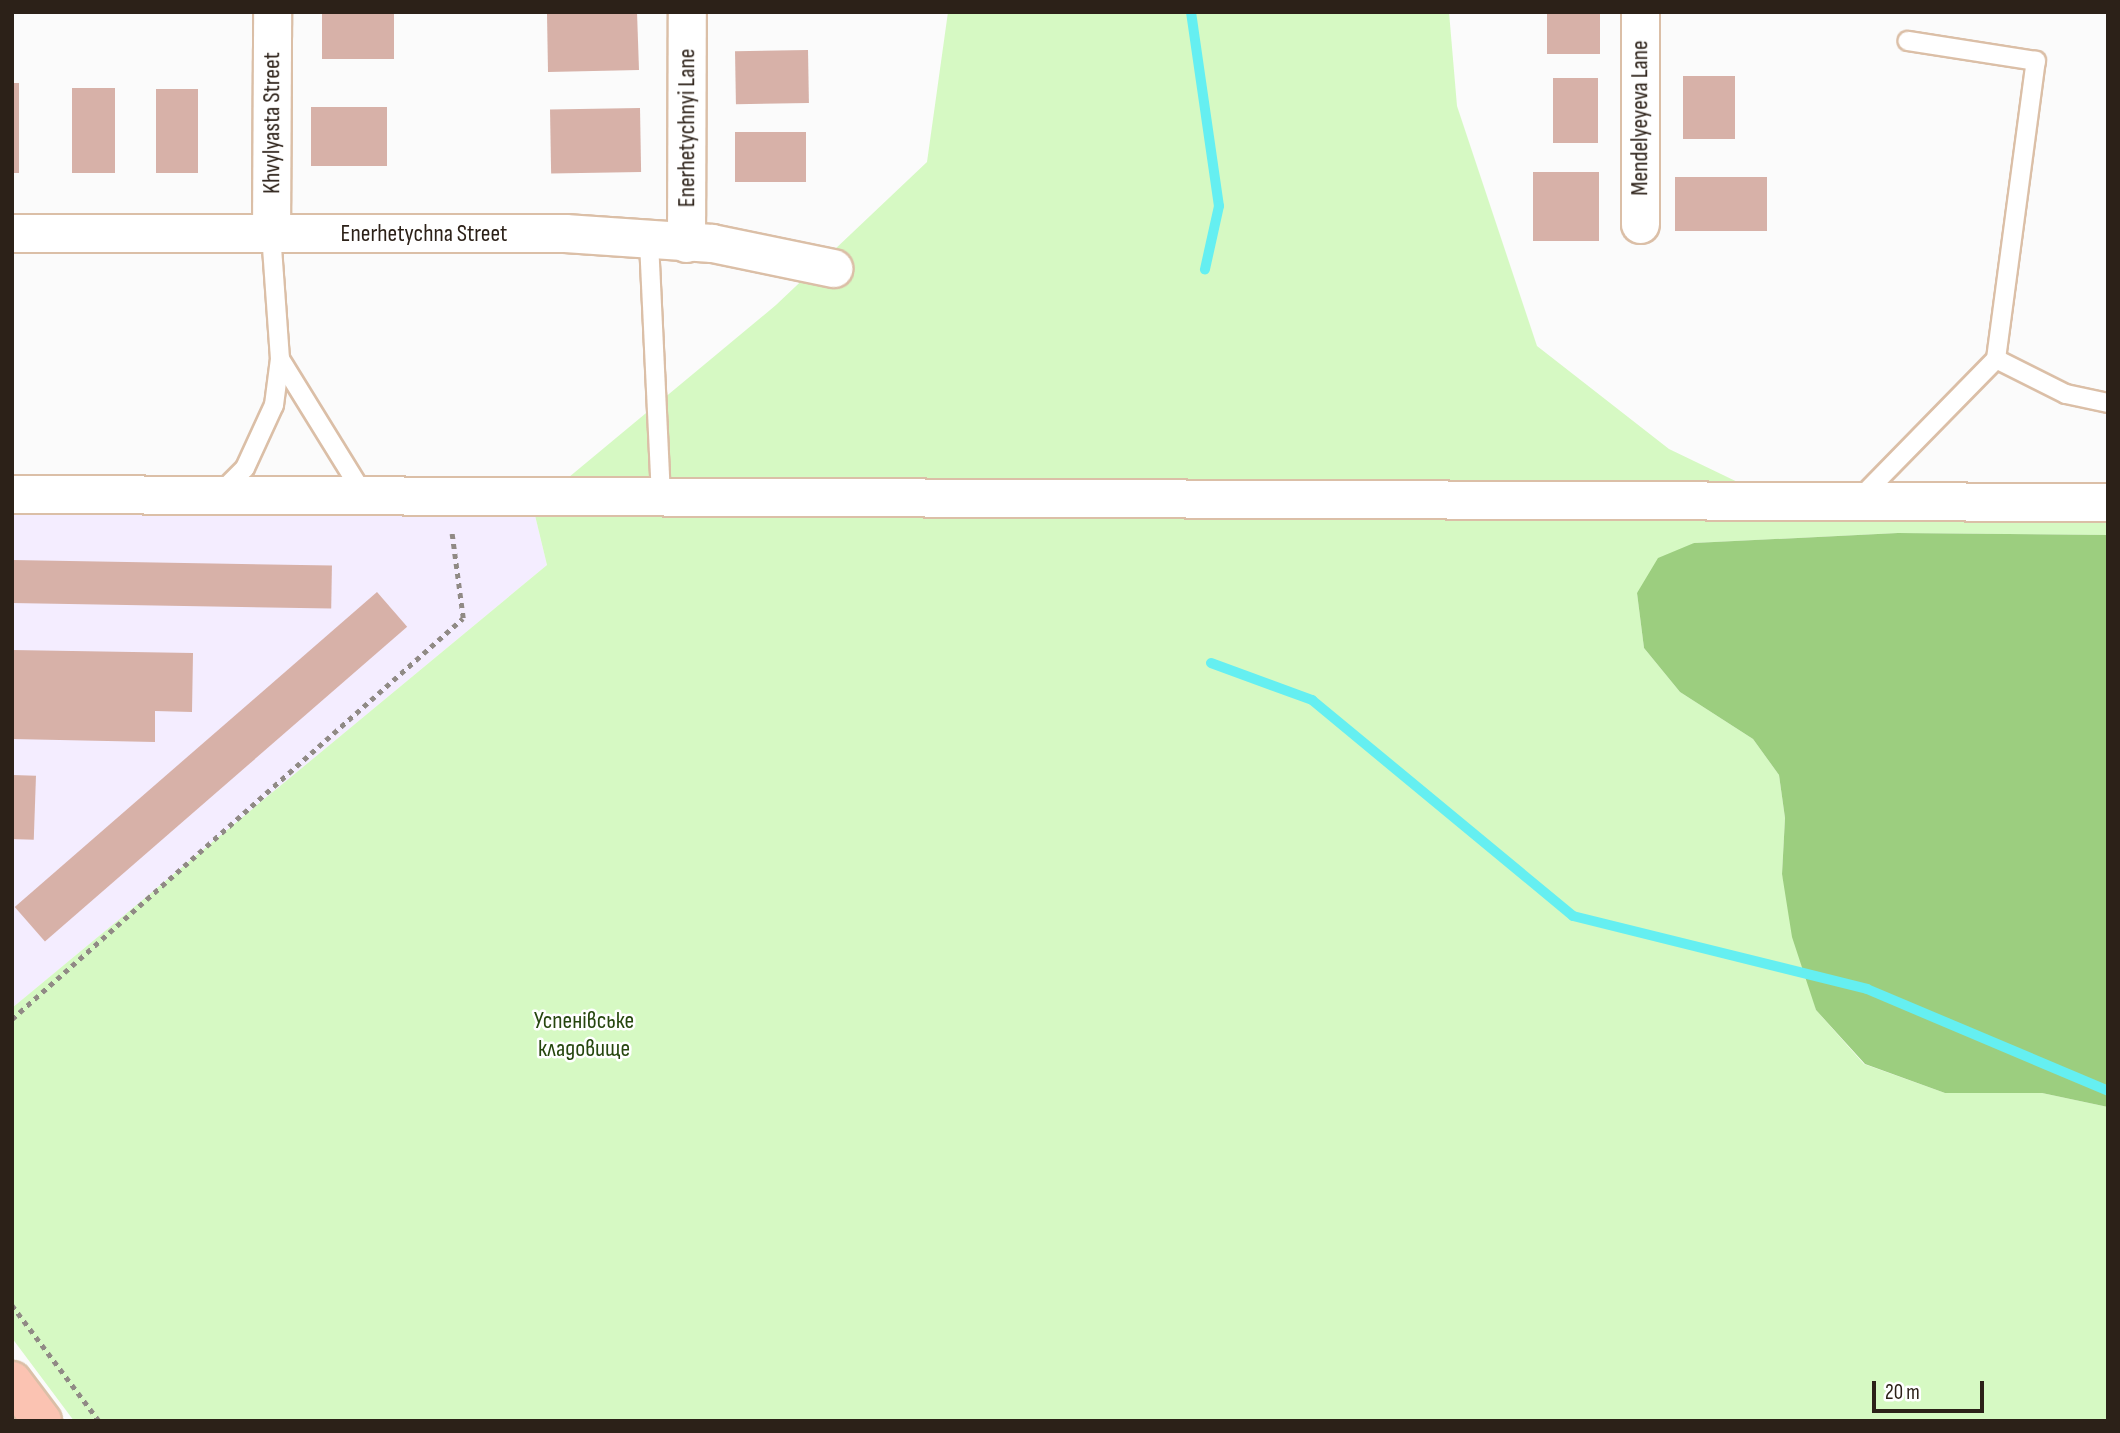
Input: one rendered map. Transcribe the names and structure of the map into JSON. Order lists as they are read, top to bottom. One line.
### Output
{"streets":{"street":["Mendelyeyeva Lane","Khvylyasta Street","Enerhetychnyi Lane","Enerhetychna Street"]},"crossings":[["Khvylyasta Street","Enerhetychna Street"],["Enerhetychnyi Lane","Enerhetychna Street"]],"parks":["Успенівське кладовище"],"scale_bar":"20 m"}
